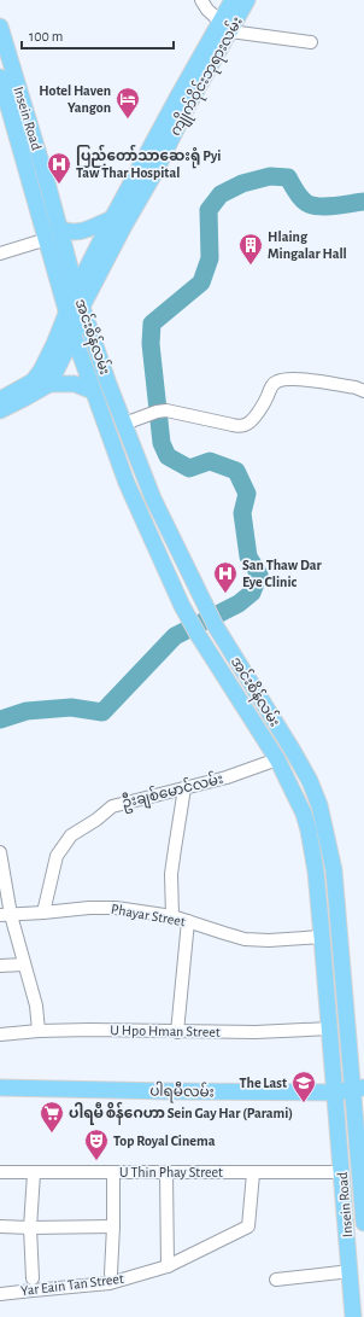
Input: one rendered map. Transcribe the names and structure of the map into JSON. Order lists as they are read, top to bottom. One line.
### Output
{"streets":{"main road":["ကျိုက်ဝိုင်းဘုရားလမ်း","Insein Road","အင်းစိန်လမ်း","ပါရမီလမ်း"],"street":["ဦးချစ်မောင်လမ်း","Phayar Street","U Hpo Hman Street","U Thin Phay Street","Yar Eain Tan Street"]},"crossings":[["ကျိုက်ဝိုင်းဘုရားလမ်း","Insein Road"],["ကျိုက်ဝိုင်းဘုရားလမ်း","အင်းစိန်လမ်း"],["Insein Road","အင်းစိန်လမ်း"],["Insein Road","ပါရမီလမ်း"],["Insein Road","U Thin Phay Street"],["အင်းစိန်လမ်း","ဦးချစ်မောင်လမ်း"],["အင်းစိန်လမ်း","Phayar Street"],["အင်းစိန်လမ်း","U Hpo Hman Street"],["အင်းစိန်လမ်း","ပါရမီလမ်း"],["ဦးချစ်မောင်လမ်း","Phayar Street"],["U Thin Phay Street","Yar Eain Tan Street"]],"places":{"hotel":["Hotel Haven Yangon"],"hospital":["ပြည်တော်သာဆေးရုံ Pyi Taw Thar Hospital","San Thaw Dar Eye Clinic"],"building":["Hlaing Mingalar Hall"],"school or university":["The Last"],"supermarket":["ပါရမီ စိန်ဂေဟာ Sein Gay Har (Parami)"],"theatre":["Top Royal Cinema"]},"scale_bar":"100 m"}
